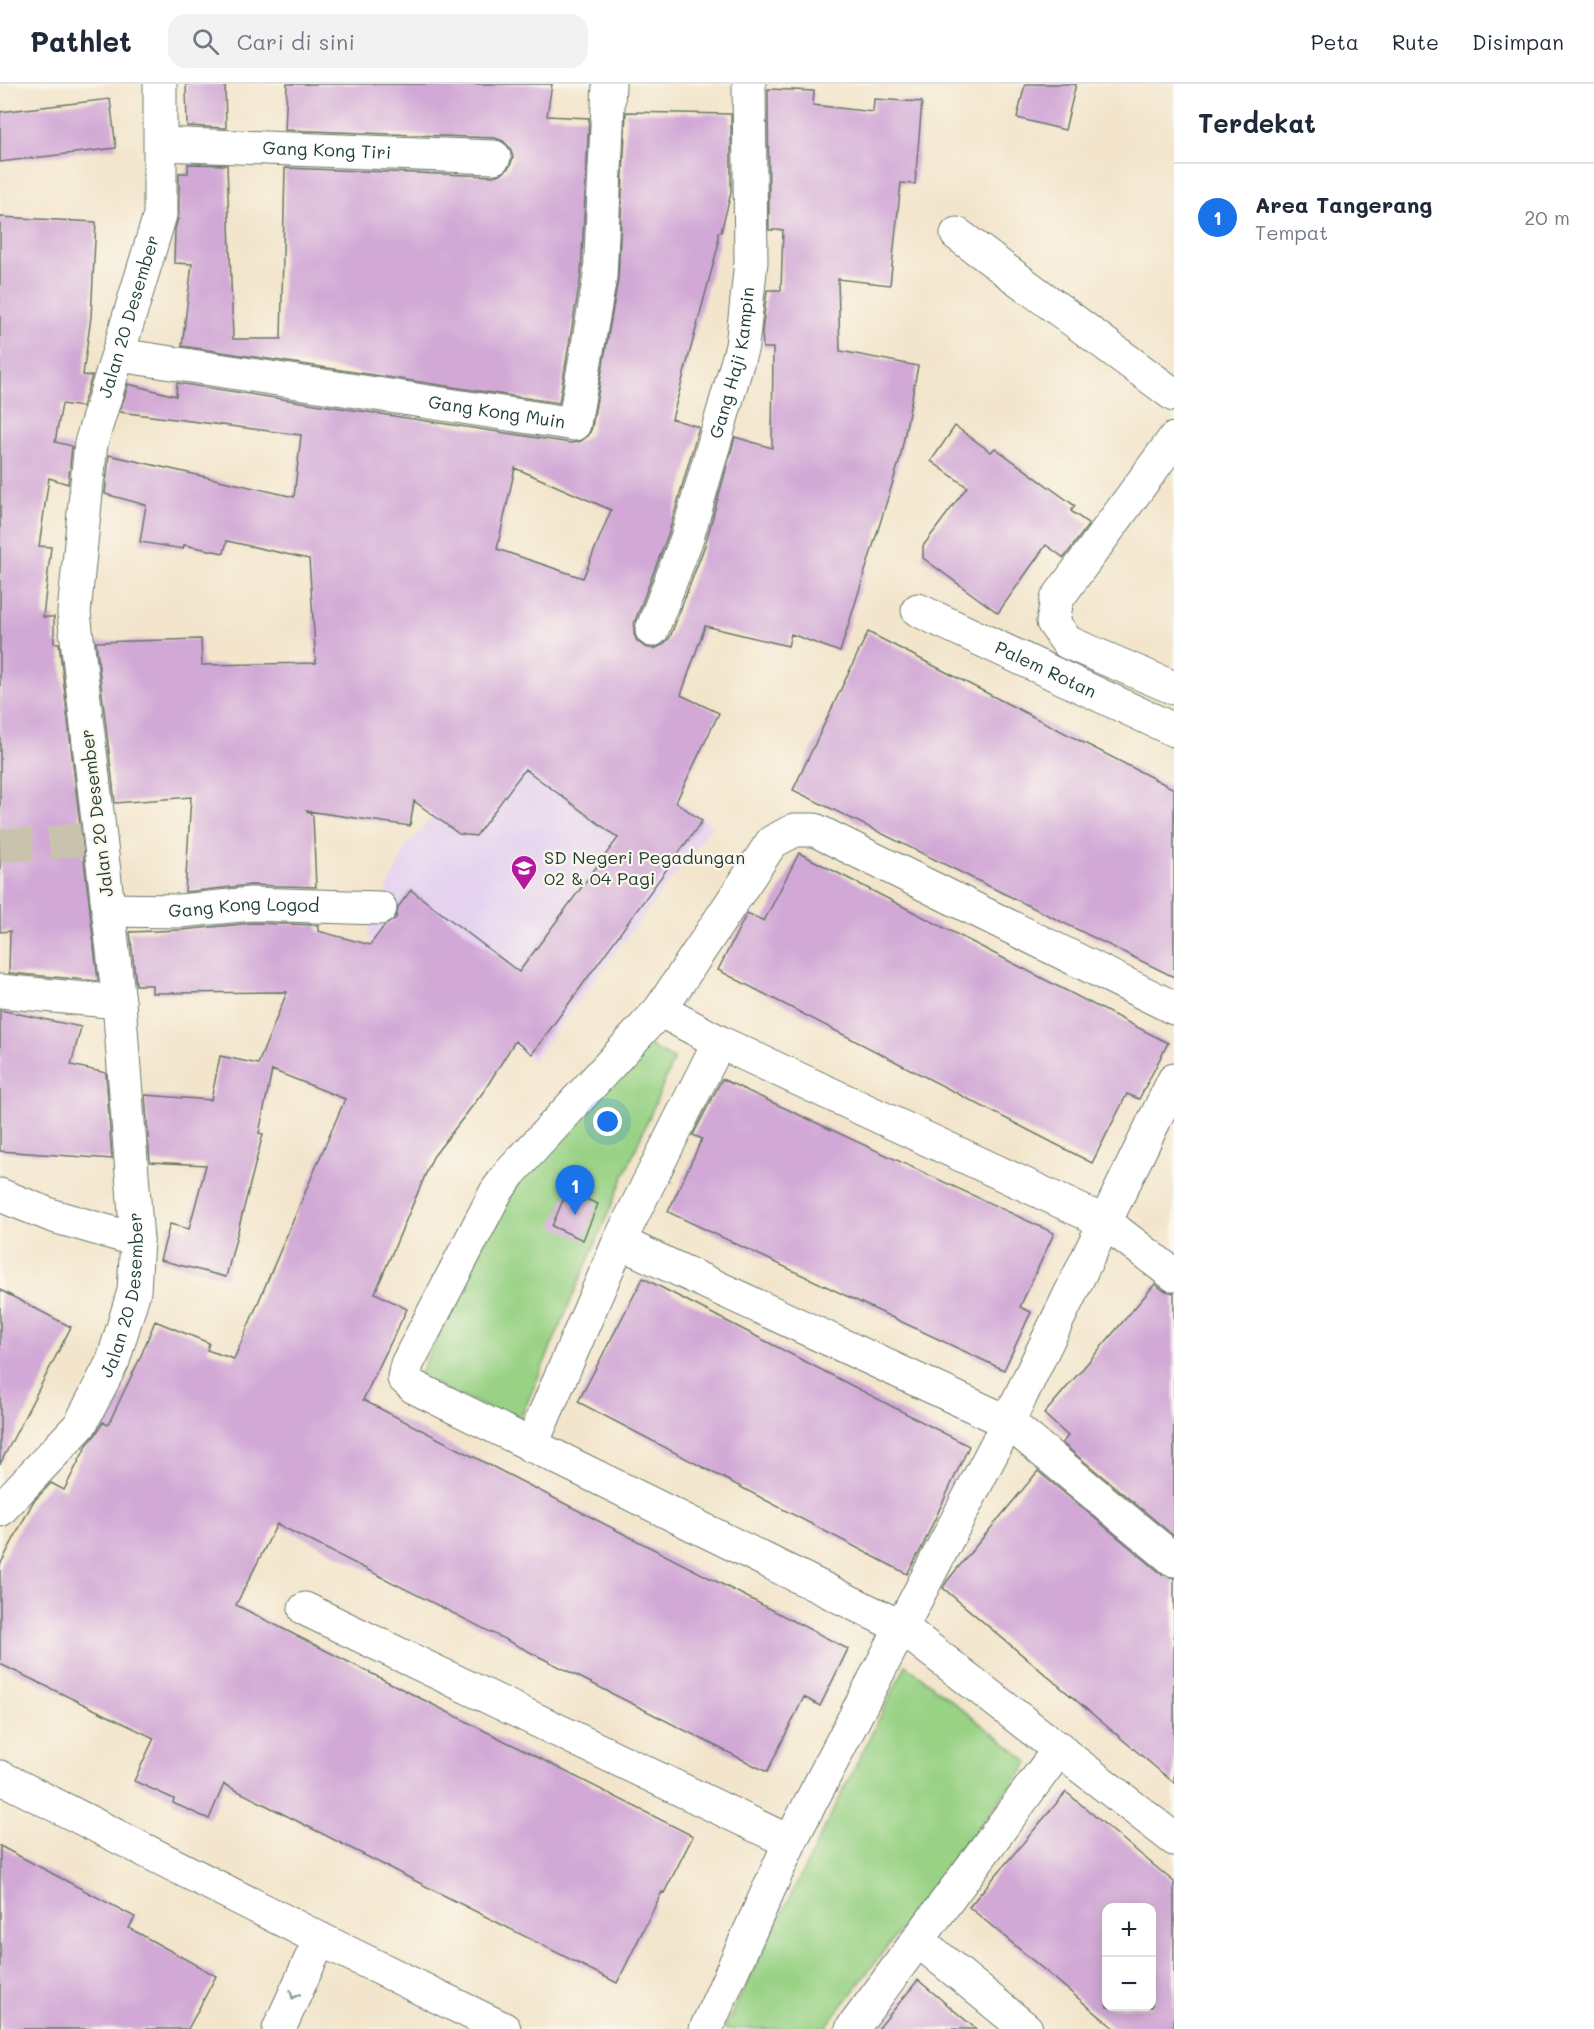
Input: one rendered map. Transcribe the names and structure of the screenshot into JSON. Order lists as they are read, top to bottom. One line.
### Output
{"streets":{"street":["Gang Kong Tiri","Jalan 20 Desember","Gang Haji Kampin","Gang Kong Muin","Palem Rotan","Gang Kong Logod"]},"crossings":[["Gang Kong Tiri","Jalan 20 Desember"],["Jalan 20 Desember","Gang Kong Muin"],["Jalan 20 Desember","Gang Kong Logod"]],"places":{"school or university":["SD Negeri Pegadungan 02 & 04 Pagi"]},"page":{"header":"Pathlet","search":"Cari di sini","nav":["Peta","Rute","Disimpan"],"heading":"Terdekat","list":[{"mark":"1","name":"Area Tangerang","note":"Tempat","value":"20 m"}],"pins":"1","map_buttons":["+","−"]}}
